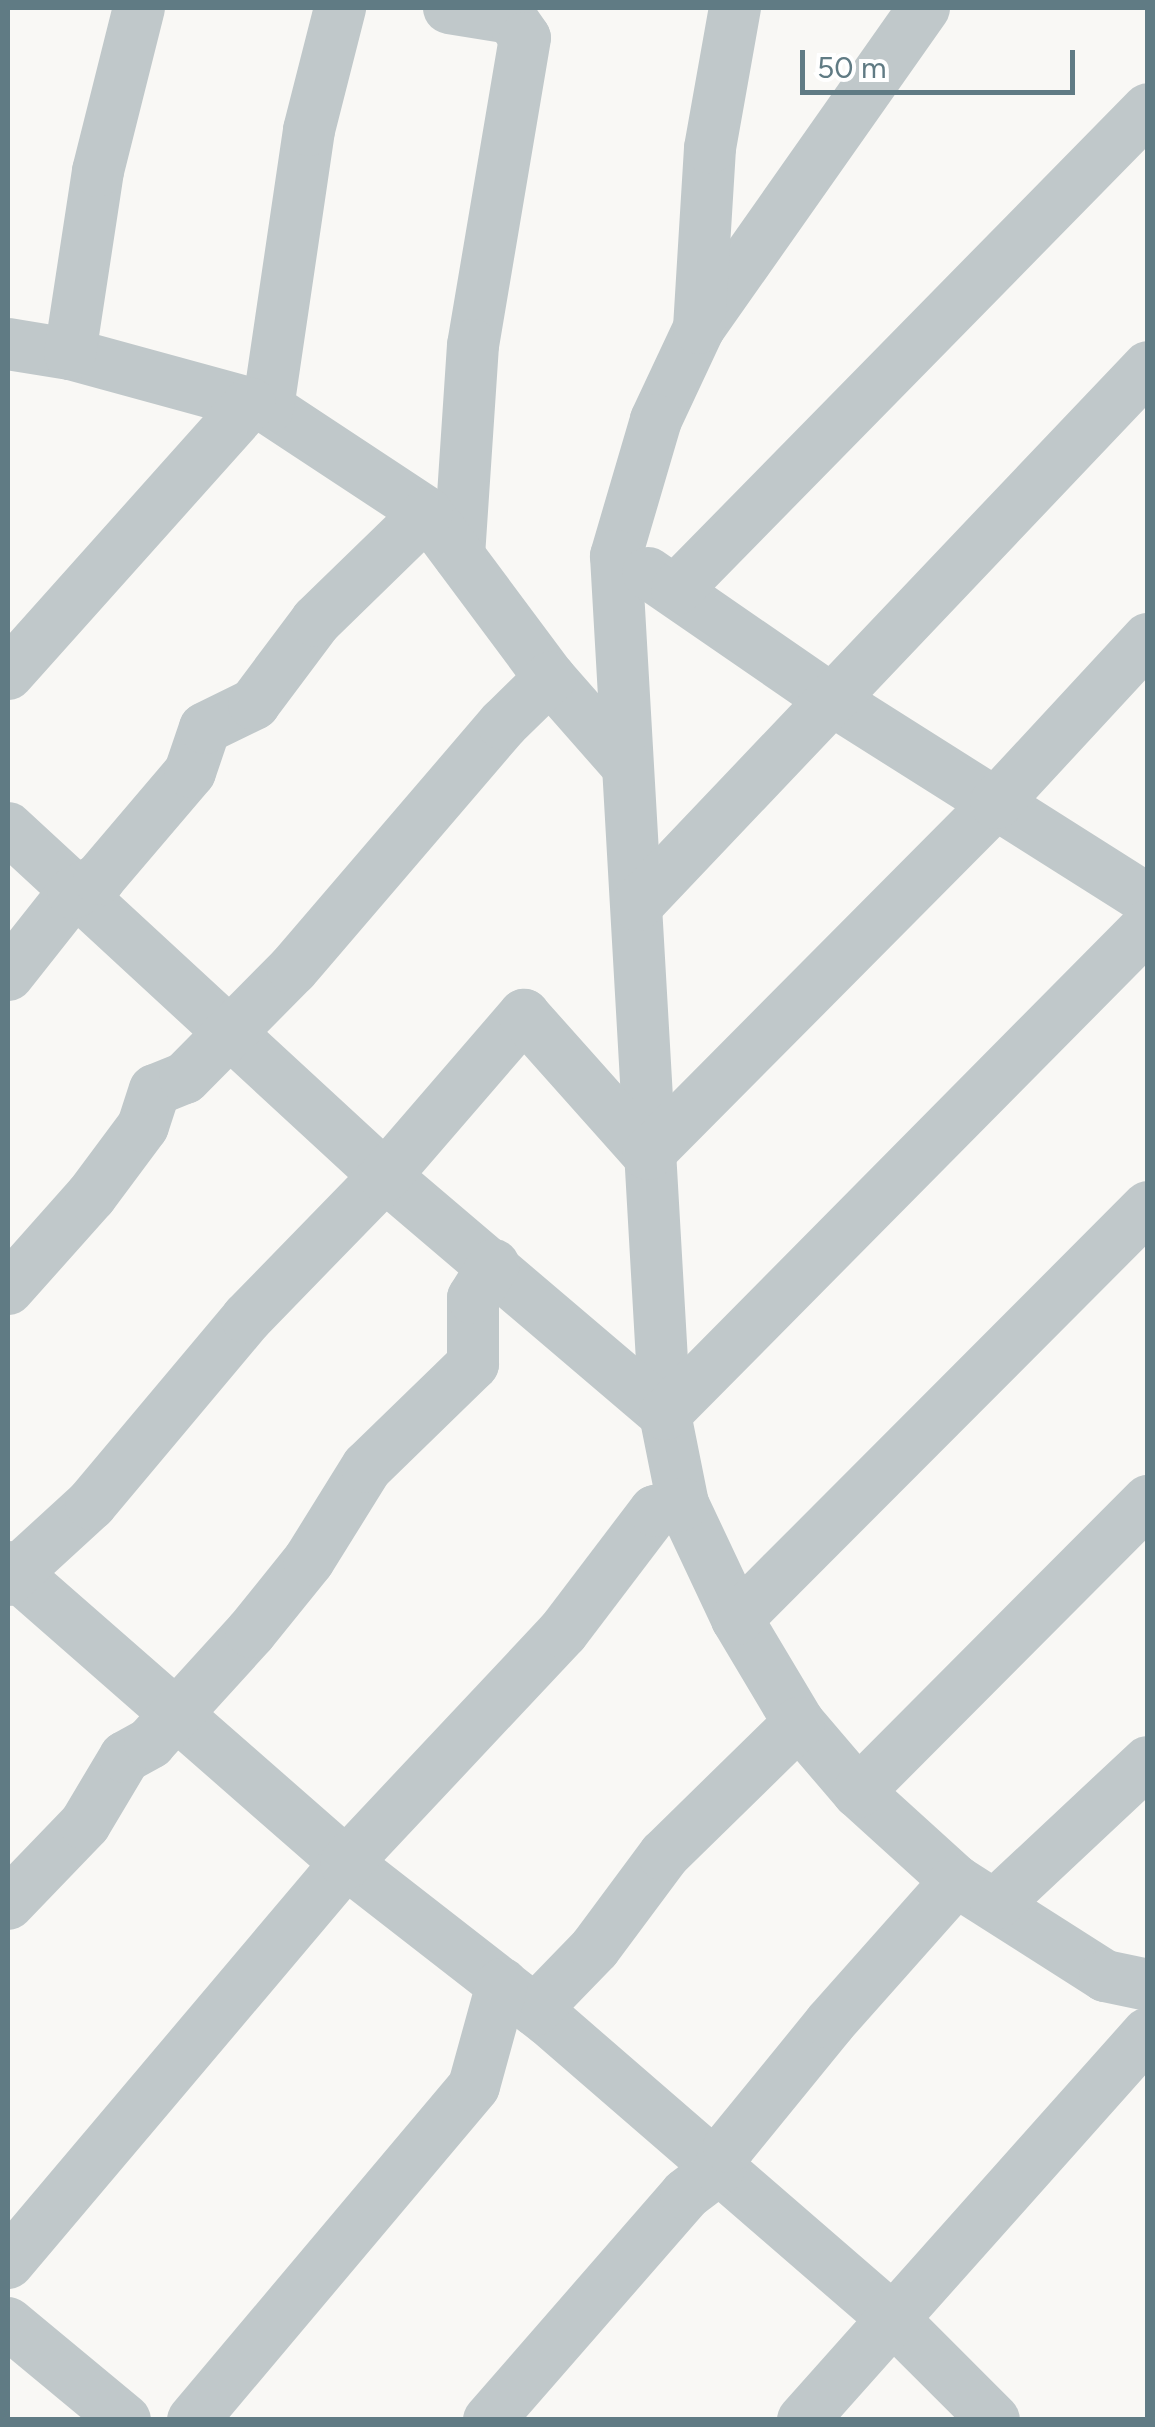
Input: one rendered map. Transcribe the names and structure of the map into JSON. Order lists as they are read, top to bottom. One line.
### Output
{"scale_bar":"50 m"}
